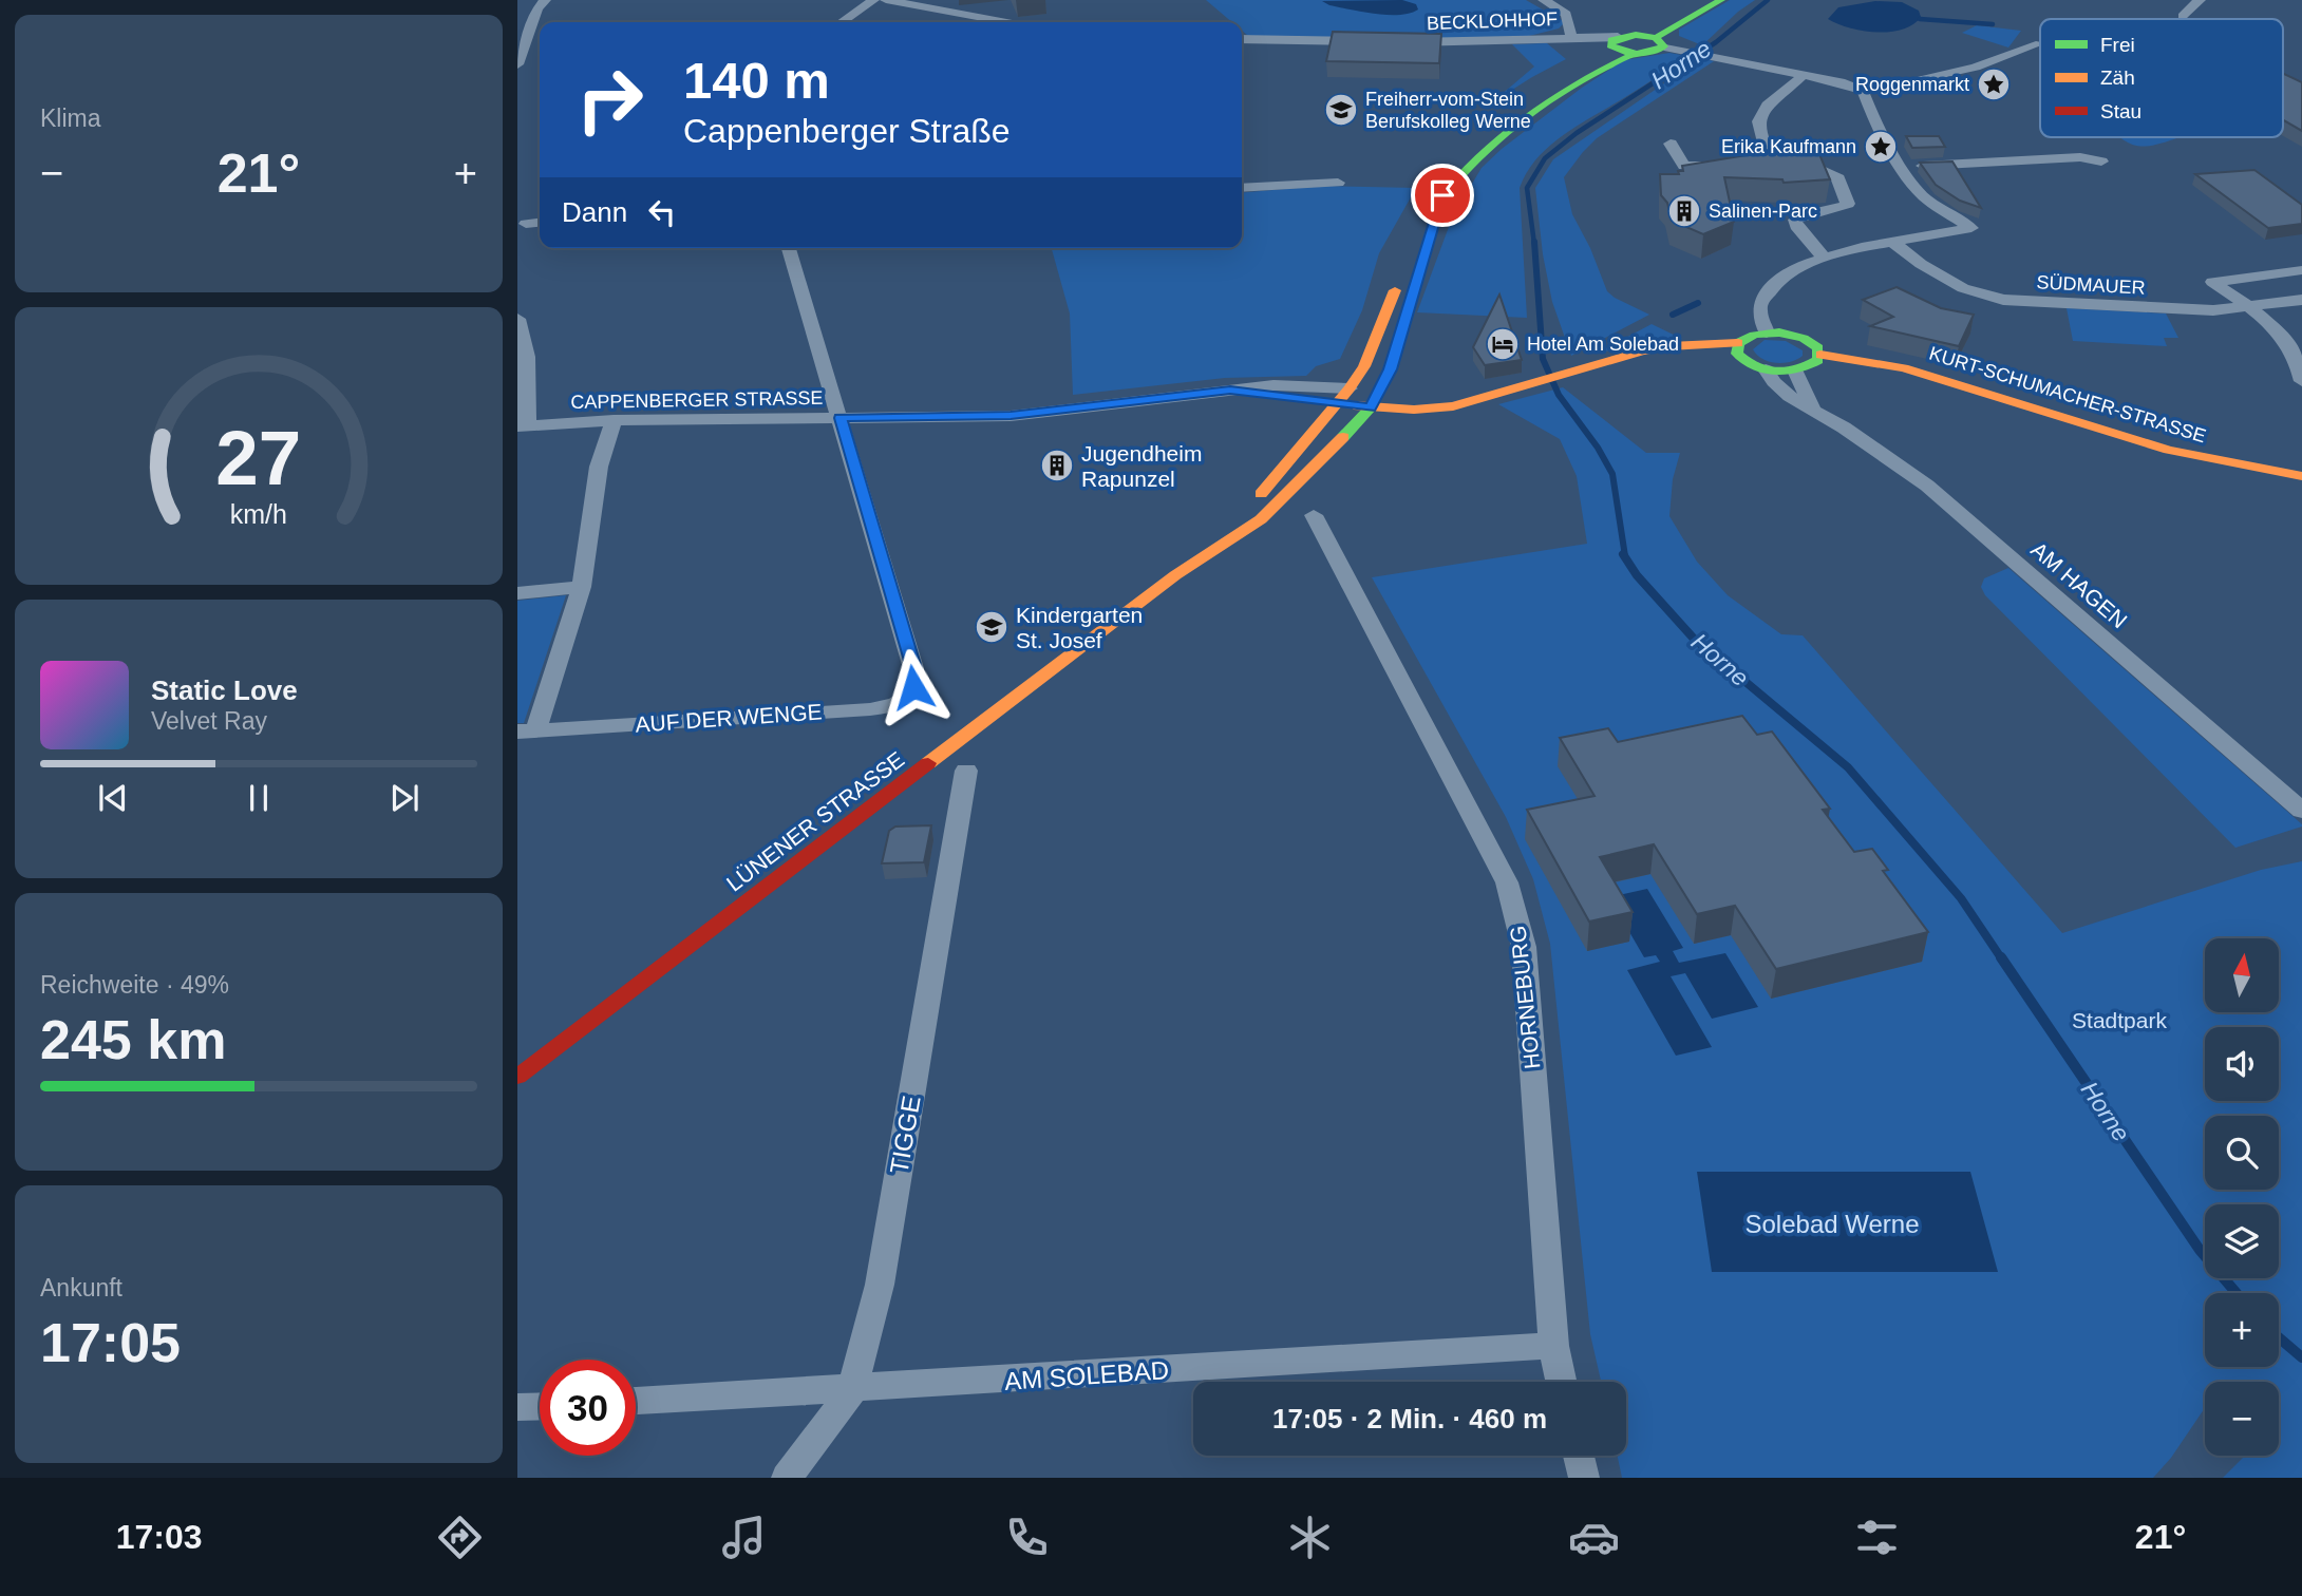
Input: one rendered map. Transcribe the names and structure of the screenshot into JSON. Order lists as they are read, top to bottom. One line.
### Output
{"streets":{"main road":["KURT-SCHUMACHER-STRASSE","LÜNENER STRASSE"],"street":["BECKLOHHOF","SÜDMAUER","CAPPENBERGER STRASSE","AM HAGEN","AUF DER WENGE","HORNEBURG","TIGGE","AM SOLEBAD"]},"crossings":[["BECKLOHHOF","LÜNENER STRASSE"],["CAPPENBERGER STRASSE","AUF DER WENGE"],["CAPPENBERGER STRASSE","LÜNENER STRASSE"],["HORNEBURG","AM SOLEBAD"],["TIGGE","AM SOLEBAD"]],"water":["Horne"],"parks":["Stadtpark","Solebad Werne"],"places":{"place":["Roggenmarkt","Erika Kaufmann"],"school or university":["Freiherr-vom-Stein Berufskolleg Werne","Kindergarten St. Josef"],"building":["Salinen-Parc","Jugendheim Rapunzel"],"hotel":["Hotel Am Solebad"]},"legend":["Frei","Zäh","Stau"],"north":"top","page":{"tile":["Klima",["Reichweite · 49%","245 km"],["Ankunft","17:05"]],"turn":["140 m","Cappenberger Straße"],"heat":["−","21°","+"],"then":"Dann","song":["Static Love","Velvet Ray"],"map_buttons":["+","−"],"limit":"30","trip":"17:05 · 2 Min. · 460 m","tabs":["17:03","21°"],"gauge":["27","km/h"]}}
